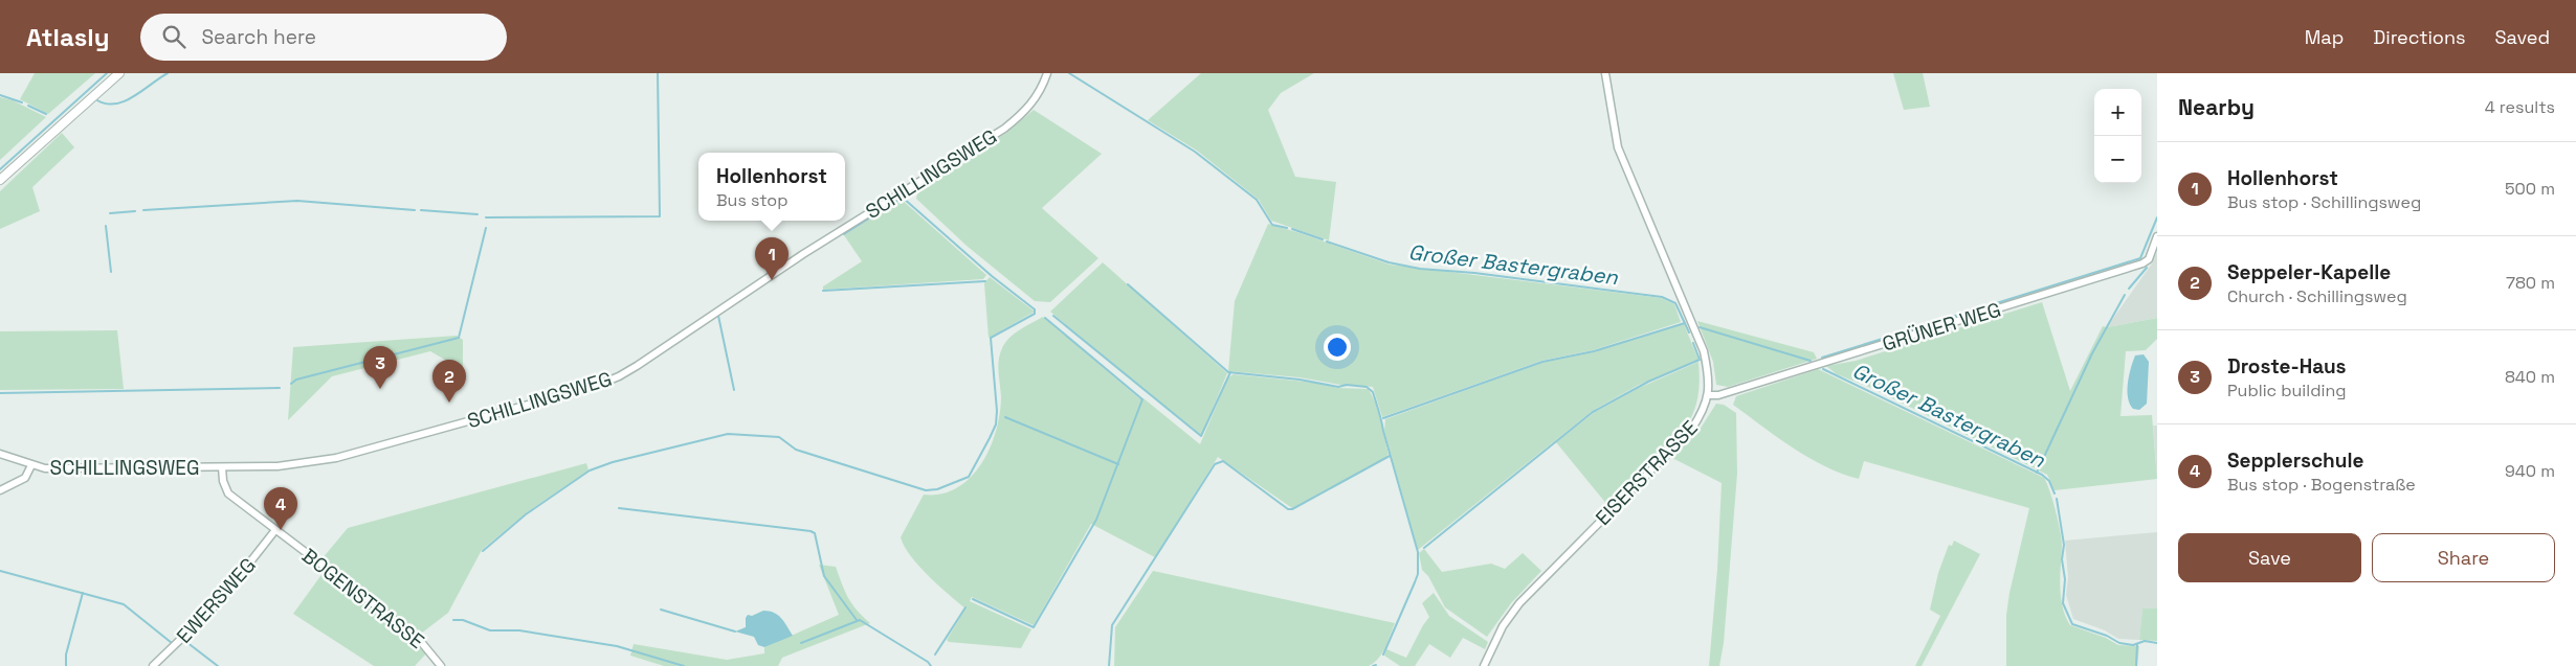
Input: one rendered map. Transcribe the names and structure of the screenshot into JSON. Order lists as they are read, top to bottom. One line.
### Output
{"streets":{"street":["SCHILLINGSWEG","GRÜNER WEG","EISERSTRASSE","BOGENSTRASSE","EWERSWEG"]},"crossings":[["SCHILLINGSWEG","BOGENSTRASSE"],["GRÜNER WEG","EISERSTRASSE"],["BOGENSTRASSE","EWERSWEG"]],"water":["Großer Bastergraben"],"page":{"header":"Atlasly","search":"Search here","nav":["Map","Directions","Saved"],"heading":["Nearby","4 results"],"map_buttons":["+","−"],"list":[{"mark":"1","name":"Hollenhorst","note":"Bus stop · Schillingsweg","value":"500 m"},{"mark":"2","name":"Seppeler-Kapelle","note":"Church · Schillingsweg","value":"780 m"},{"mark":"3","name":"Droste-Haus","note":"Public building","value":"840 m"},{"mark":"4","name":"Sepplerschule","note":"Bus stop · Bogenstraße","value":"940 m"}],"popup":["Hollenhorst","Bus stop"],"pins":["1","3","2","4"],"buttons":["Save","Share"]}}
